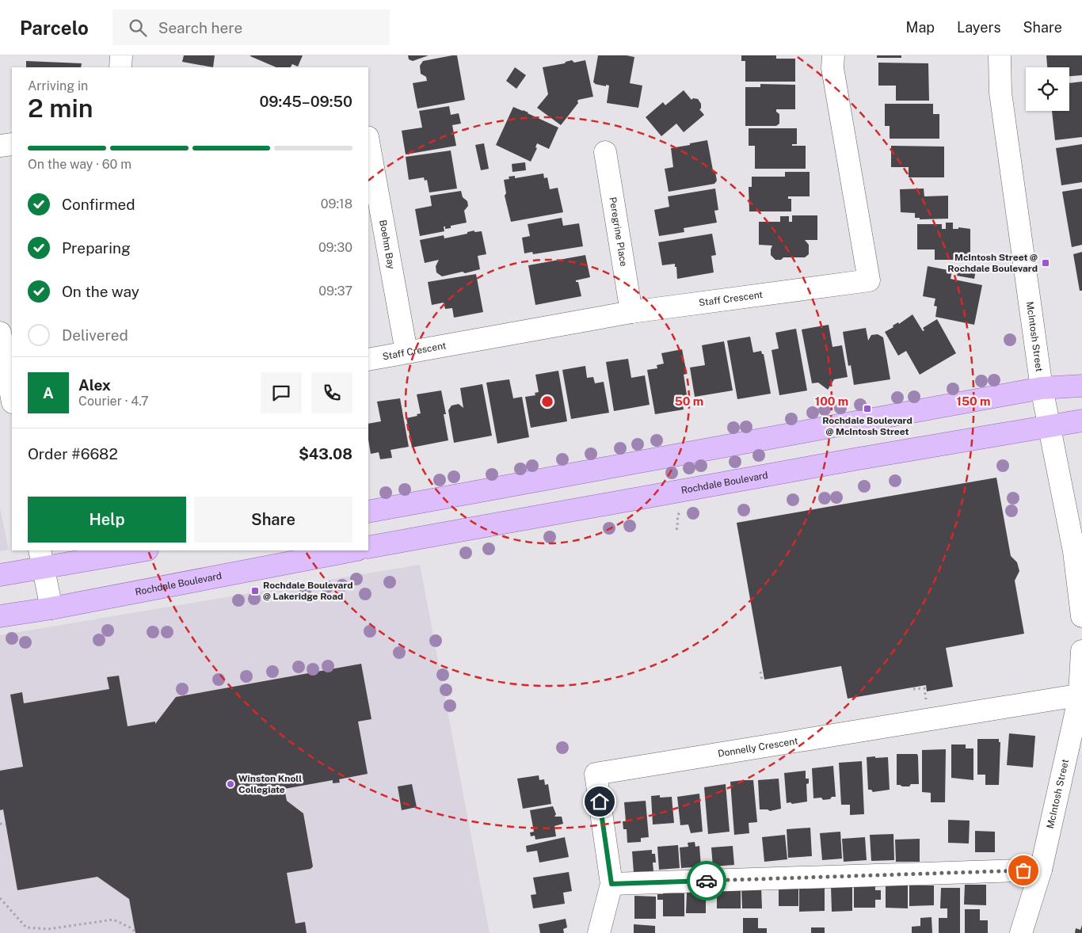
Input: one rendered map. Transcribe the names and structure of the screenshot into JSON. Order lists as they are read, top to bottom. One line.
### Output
{"streets":{"main road":["Rochdale Boulevard"],"street":["Peregrine Place","Boehm Bay","Staff Crescent","McIntosh Street","Donnelly Crescent"]},"crossings":[["Peregrine Place","Staff Crescent"],["Boehm Bay","Staff Crescent"],["McIntosh Street","Rochdale Boulevard"],["McIntosh Street","Donnelly Crescent"]],"places":{"transit":["McIntosh Street @ Rochdale Boulevard","Rochdale Boulevard @ McIntosh Street","Rochdale Boulevard @ Lakeridge Road"],"other":["Winston Knoll Collegiate"]},"page":{"header":"Parcelo","search":"Search here","nav":["Map","Layers","Share"],"heading":["2 min","Arriving in","09:45–09:50"],"panel":["Alex","Courier · 4.7","Order #6682","$43.08"],"bar":"On the way · 60 m","list":[["Confirmed","09:18"],["Preparing","09:30"],["On the way","09:37"],"Delivered"],"round":"A","buttons":["Help","Share"]},"rings":["50 m","100 m","150 m"]}
